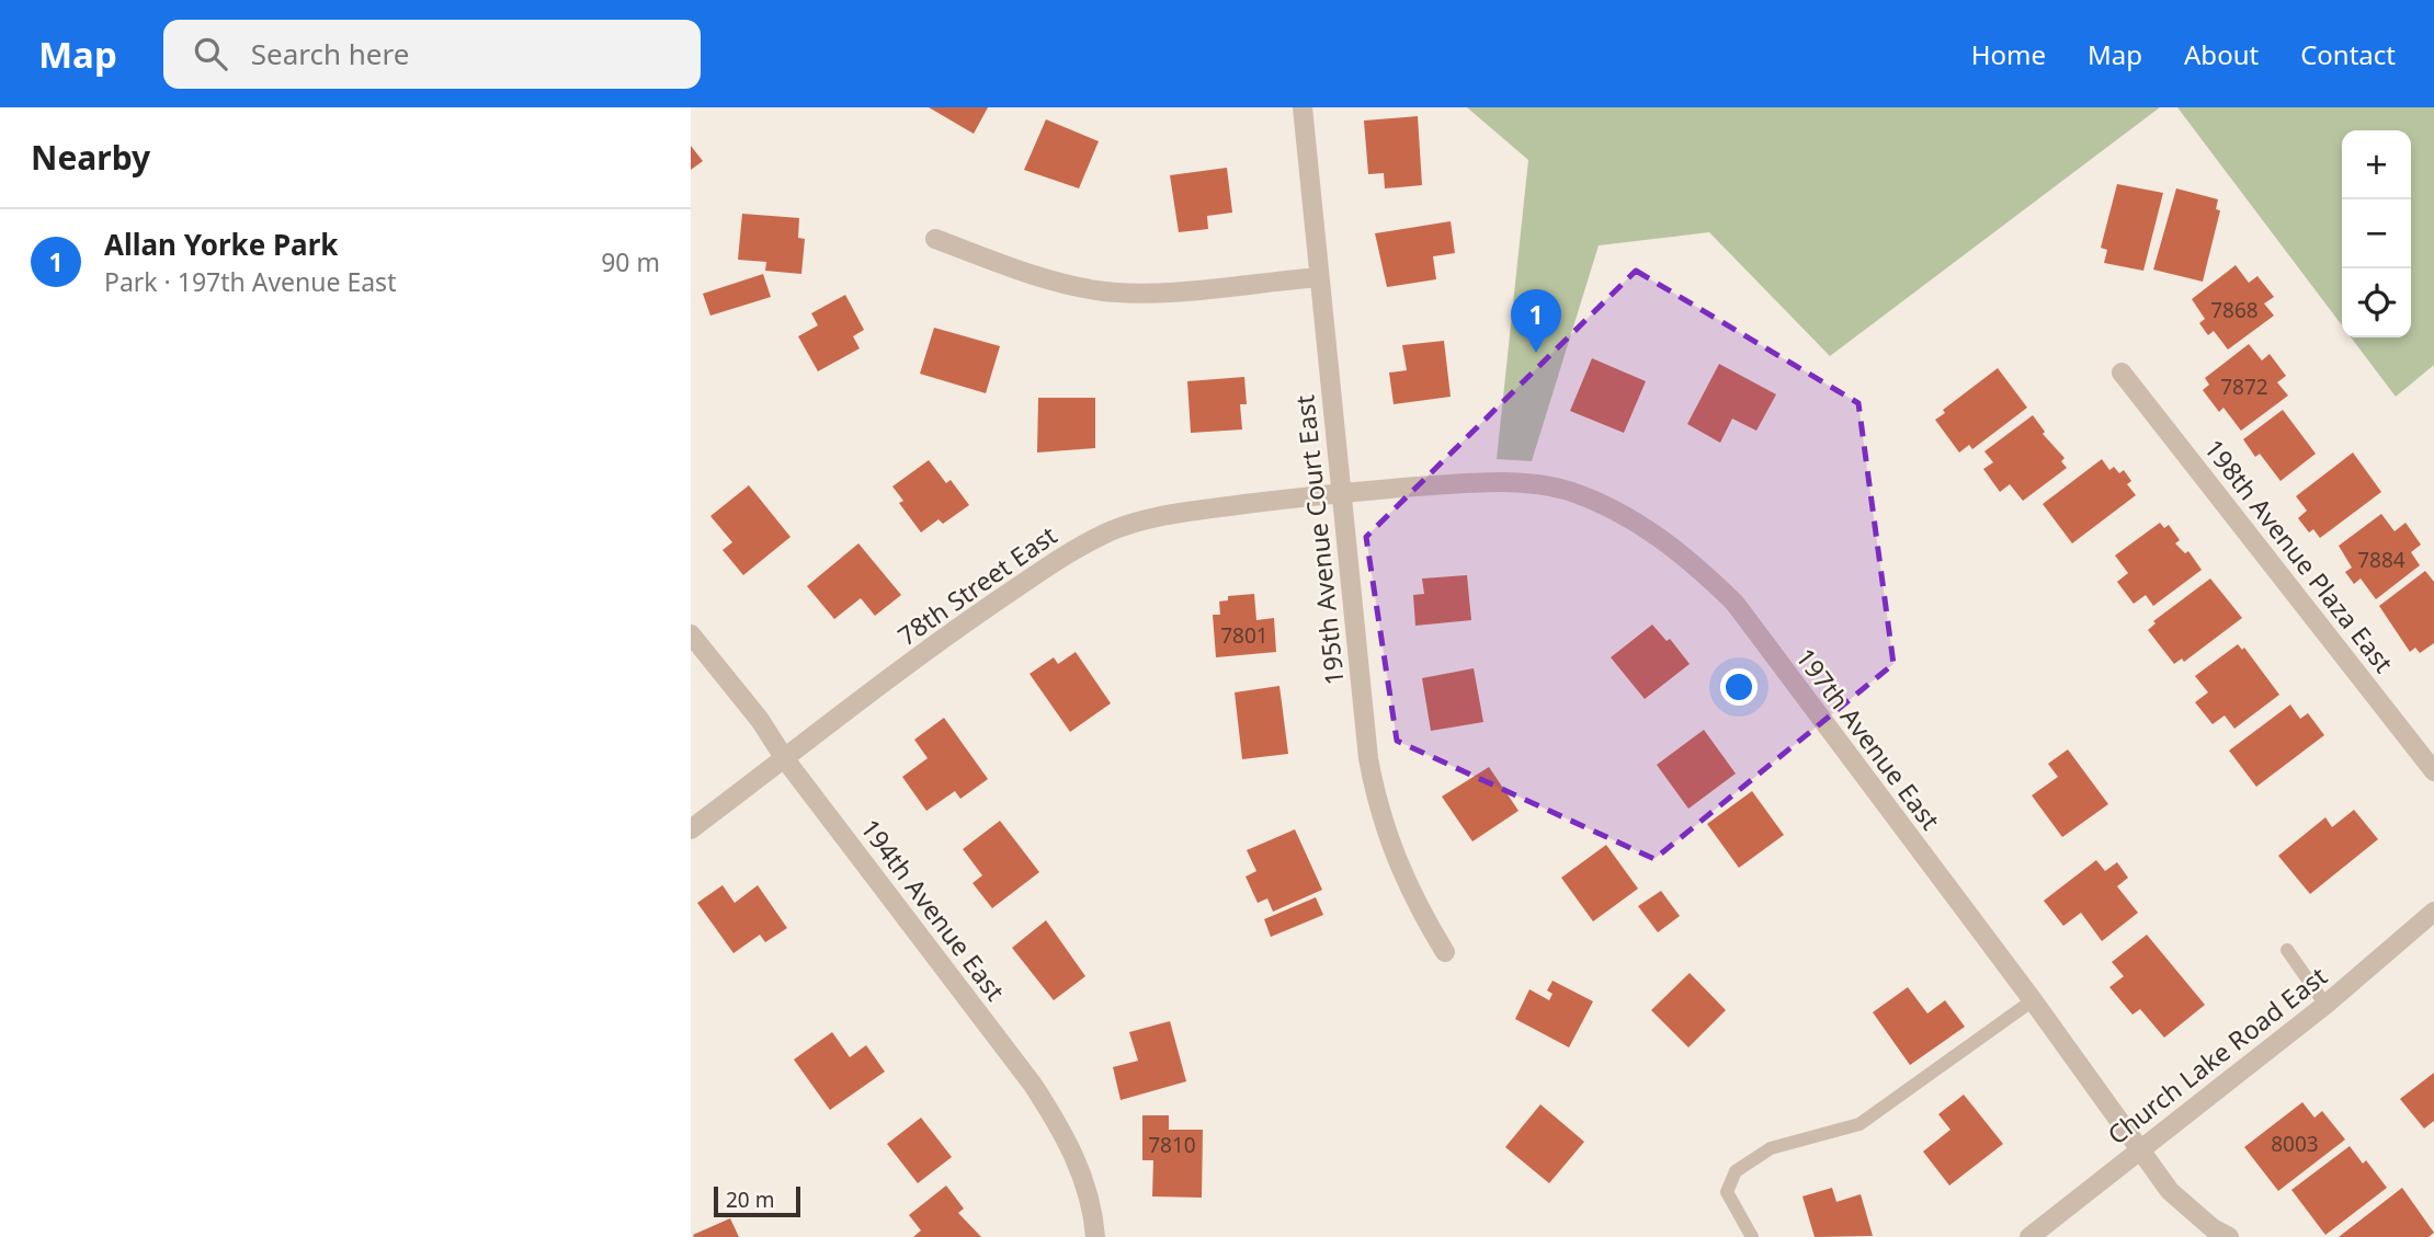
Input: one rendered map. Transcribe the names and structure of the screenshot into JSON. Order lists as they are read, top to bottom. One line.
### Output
{"streets":{"street":["195th Avenue Court East","198th Avenue Plaza East","78th Street East","197th Avenue East","194th Avenue East","Church Lake Road East"]},"crossings":[["195th Avenue Court East","78th Street East"],["195th Avenue Court East","197th Avenue East"],["78th Street East","197th Avenue East"],["78th Street East","194th Avenue East"],["197th Avenue East","Church Lake Road East"]],"house_numbers":["7868","7872","7884","7801","8003","7810"],"scale_bar":"20 m","page":{"header":"Map","search":"Search here","nav":["Home","Map","About","Contact"],"heading":"Nearby","map_buttons":["+","−"],"list":[{"mark":"1","name":"Allan Yorke Park","note":"Park · 197th Avenue East","value":"90 m"}],"pins":"1","scale":"20 m"}}
